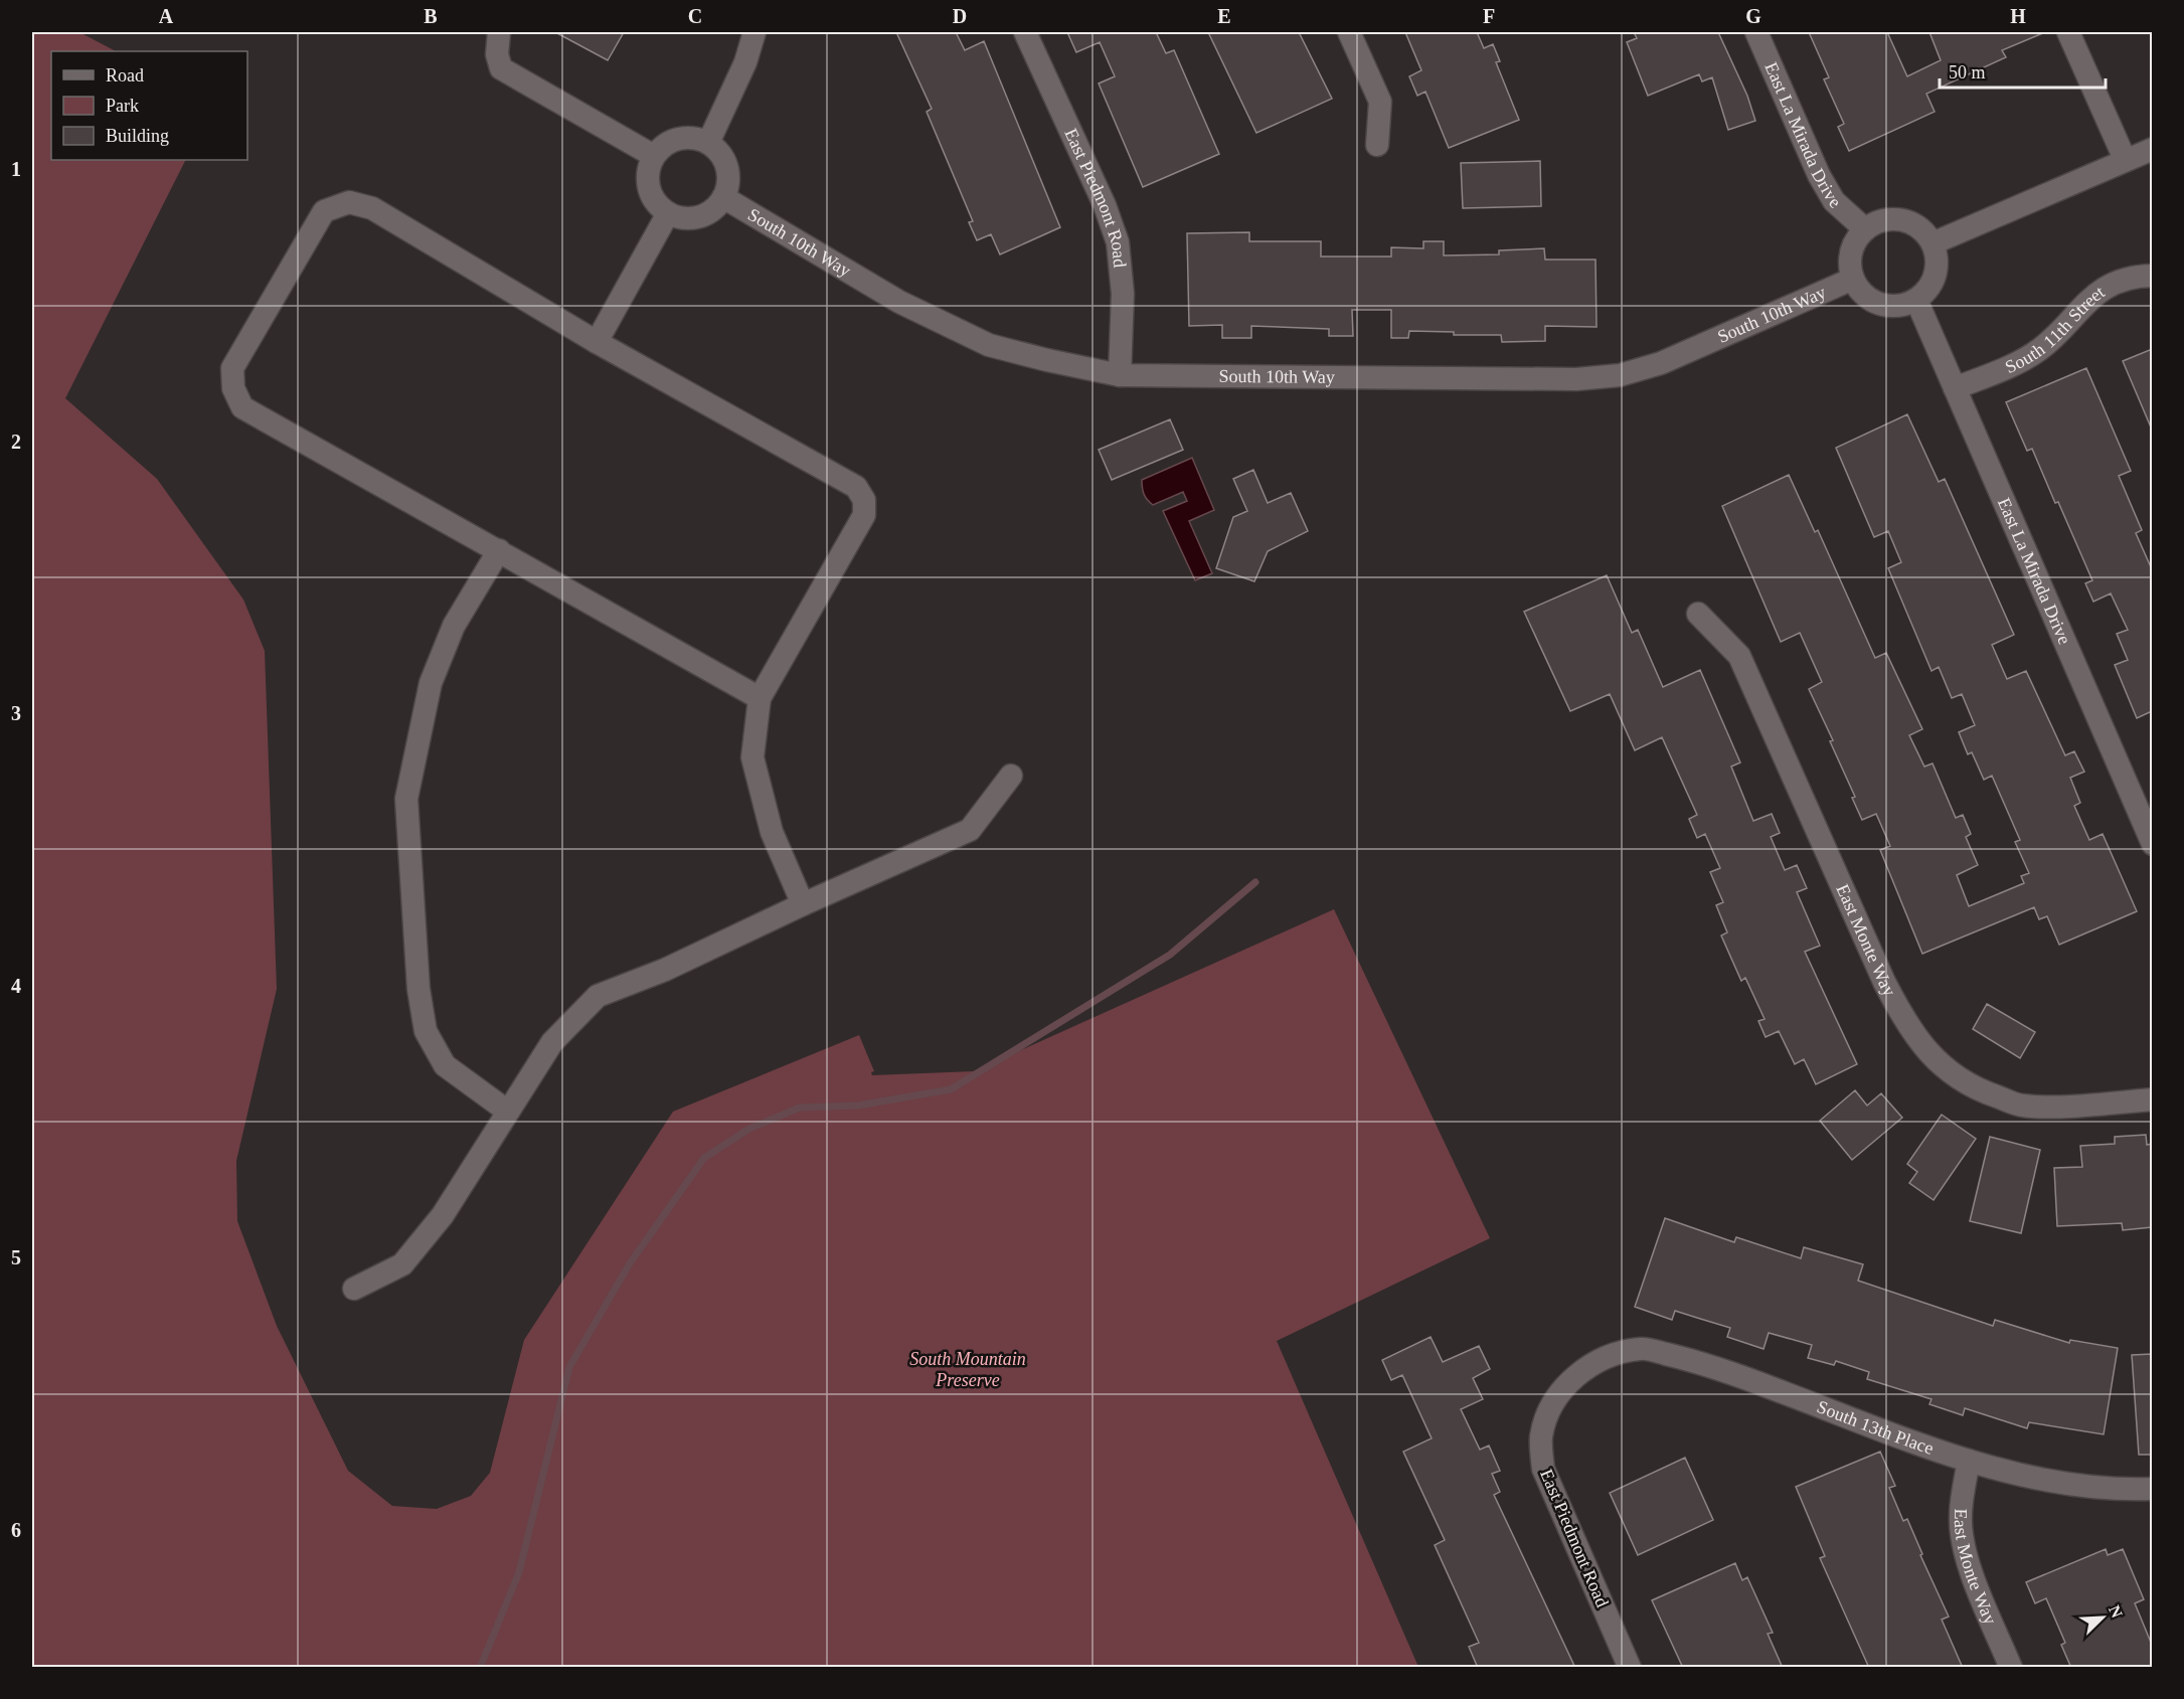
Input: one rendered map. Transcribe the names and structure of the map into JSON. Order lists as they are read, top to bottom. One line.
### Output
{"streets":{"street":["East La Mirada Drive","East Piedmont Road","South 10th Way","South 11th Street","East Monte Way","South 13th Place"]},"crossings":[["East La Mirada Drive","South 10th Way"],["East La Mirada Drive","South 11th Street"],["East Piedmont Road","South 10th Way"],["East Piedmont Road","South 13th Place"],["East Monte Way","South 13th Place"]],"parks":["South Mountain Preserve"],"legend":["Road","Park","Building"],"scale_bar":"50 m","north":"top right","grid":{"columns":["A","B","C","D","E","F","G","H"],"rows":["1","2","3","4","5","6"]}}
